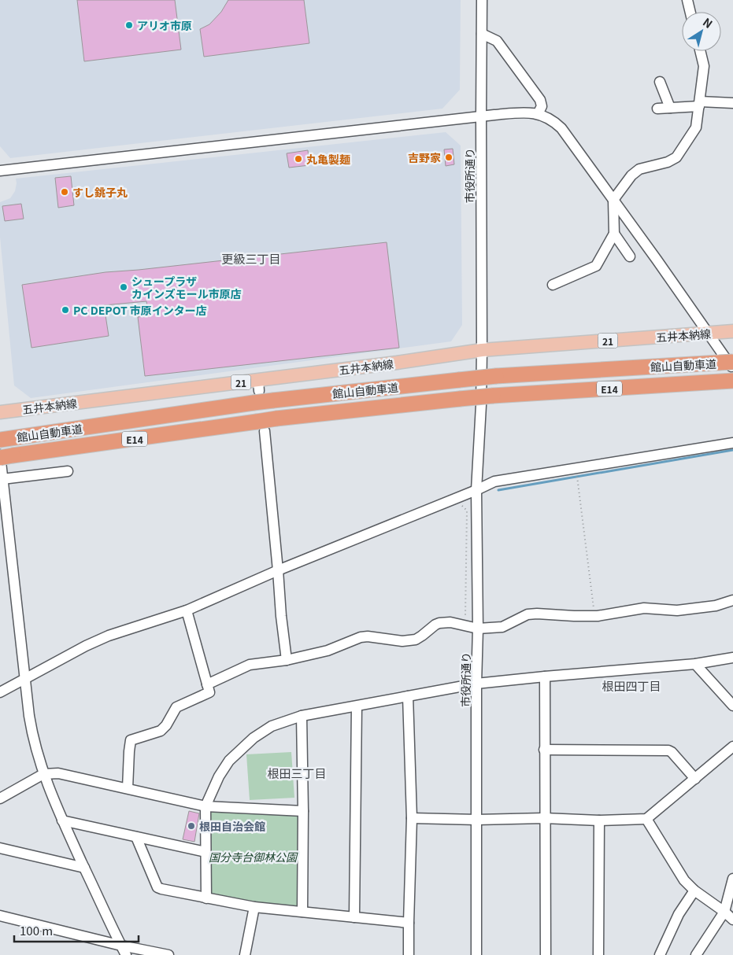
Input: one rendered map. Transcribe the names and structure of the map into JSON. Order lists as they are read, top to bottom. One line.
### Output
{"streets":{"highway":["館山自動車道","E14"],"main road":["五井本納線","21"],"street":["市役所通り"]},"crossings":[["市役所通り","五井本納線"],["五井本納線","館山自動車道"]],"districts":["更級三丁目","根田四丁目","根田三丁目"],"parks":["国分寺台御林公園"],"places":["アリオ市原","吉野家","丸亀製麺","すし銚子丸","シュープラザ カインズモール市原店","PC DEPOT 市原インター店","根田自治会館"],"scale_bar":"100 m","north":"top right"}
